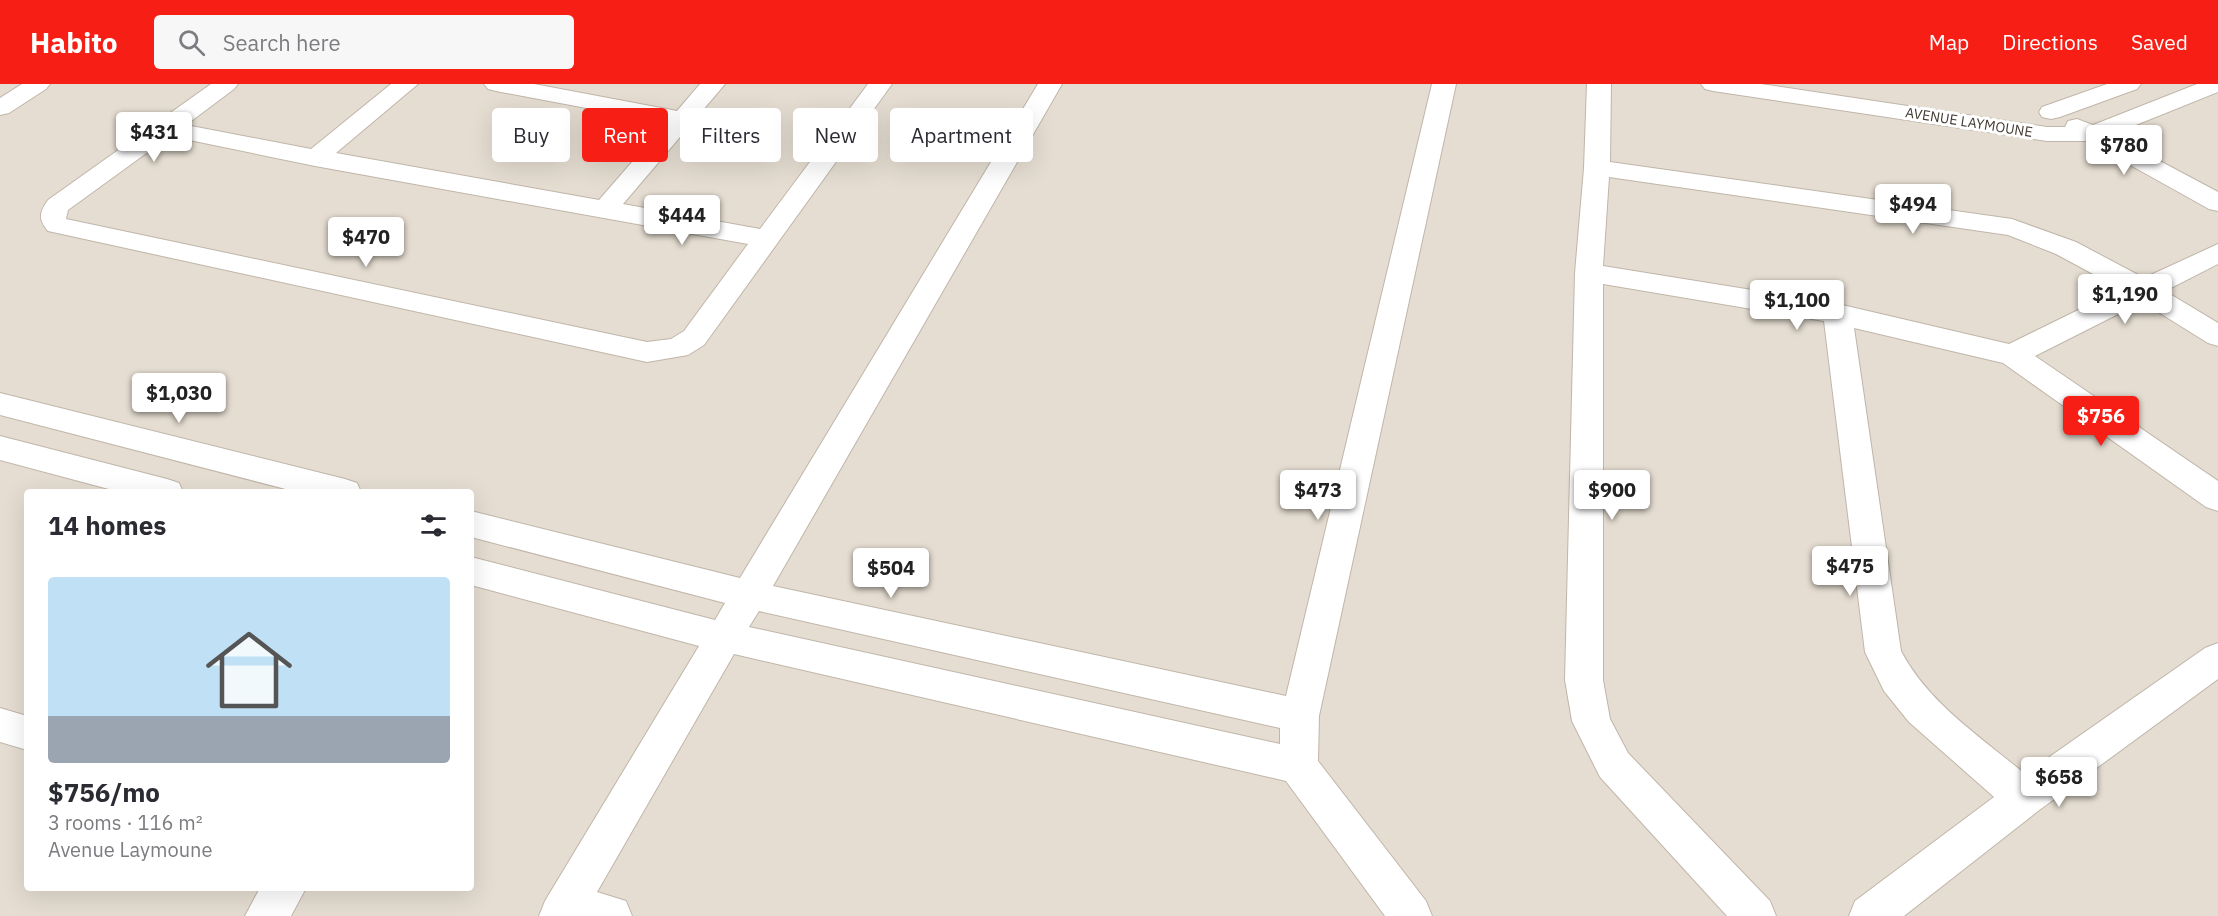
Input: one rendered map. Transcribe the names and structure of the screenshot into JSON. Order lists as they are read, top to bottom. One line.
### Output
{"streets":{"street":["AVENUE LAYMOUNE"]},"page":{"header":"Habito","search":"Search here","nav":["Map","Directions","Saved"],"chip":["Buy","Rent","Filters","New","Apartment"],"price":["$431","$780","$494","$444","$470","$1,190","$1,100","$1,030","$756","$473","$900","$475","$504","$658"],"heading":"14 homes","list":[{"name":"$756/mo","note":"3 rooms · 116 m² · Avenue Laymoune"}]}}
